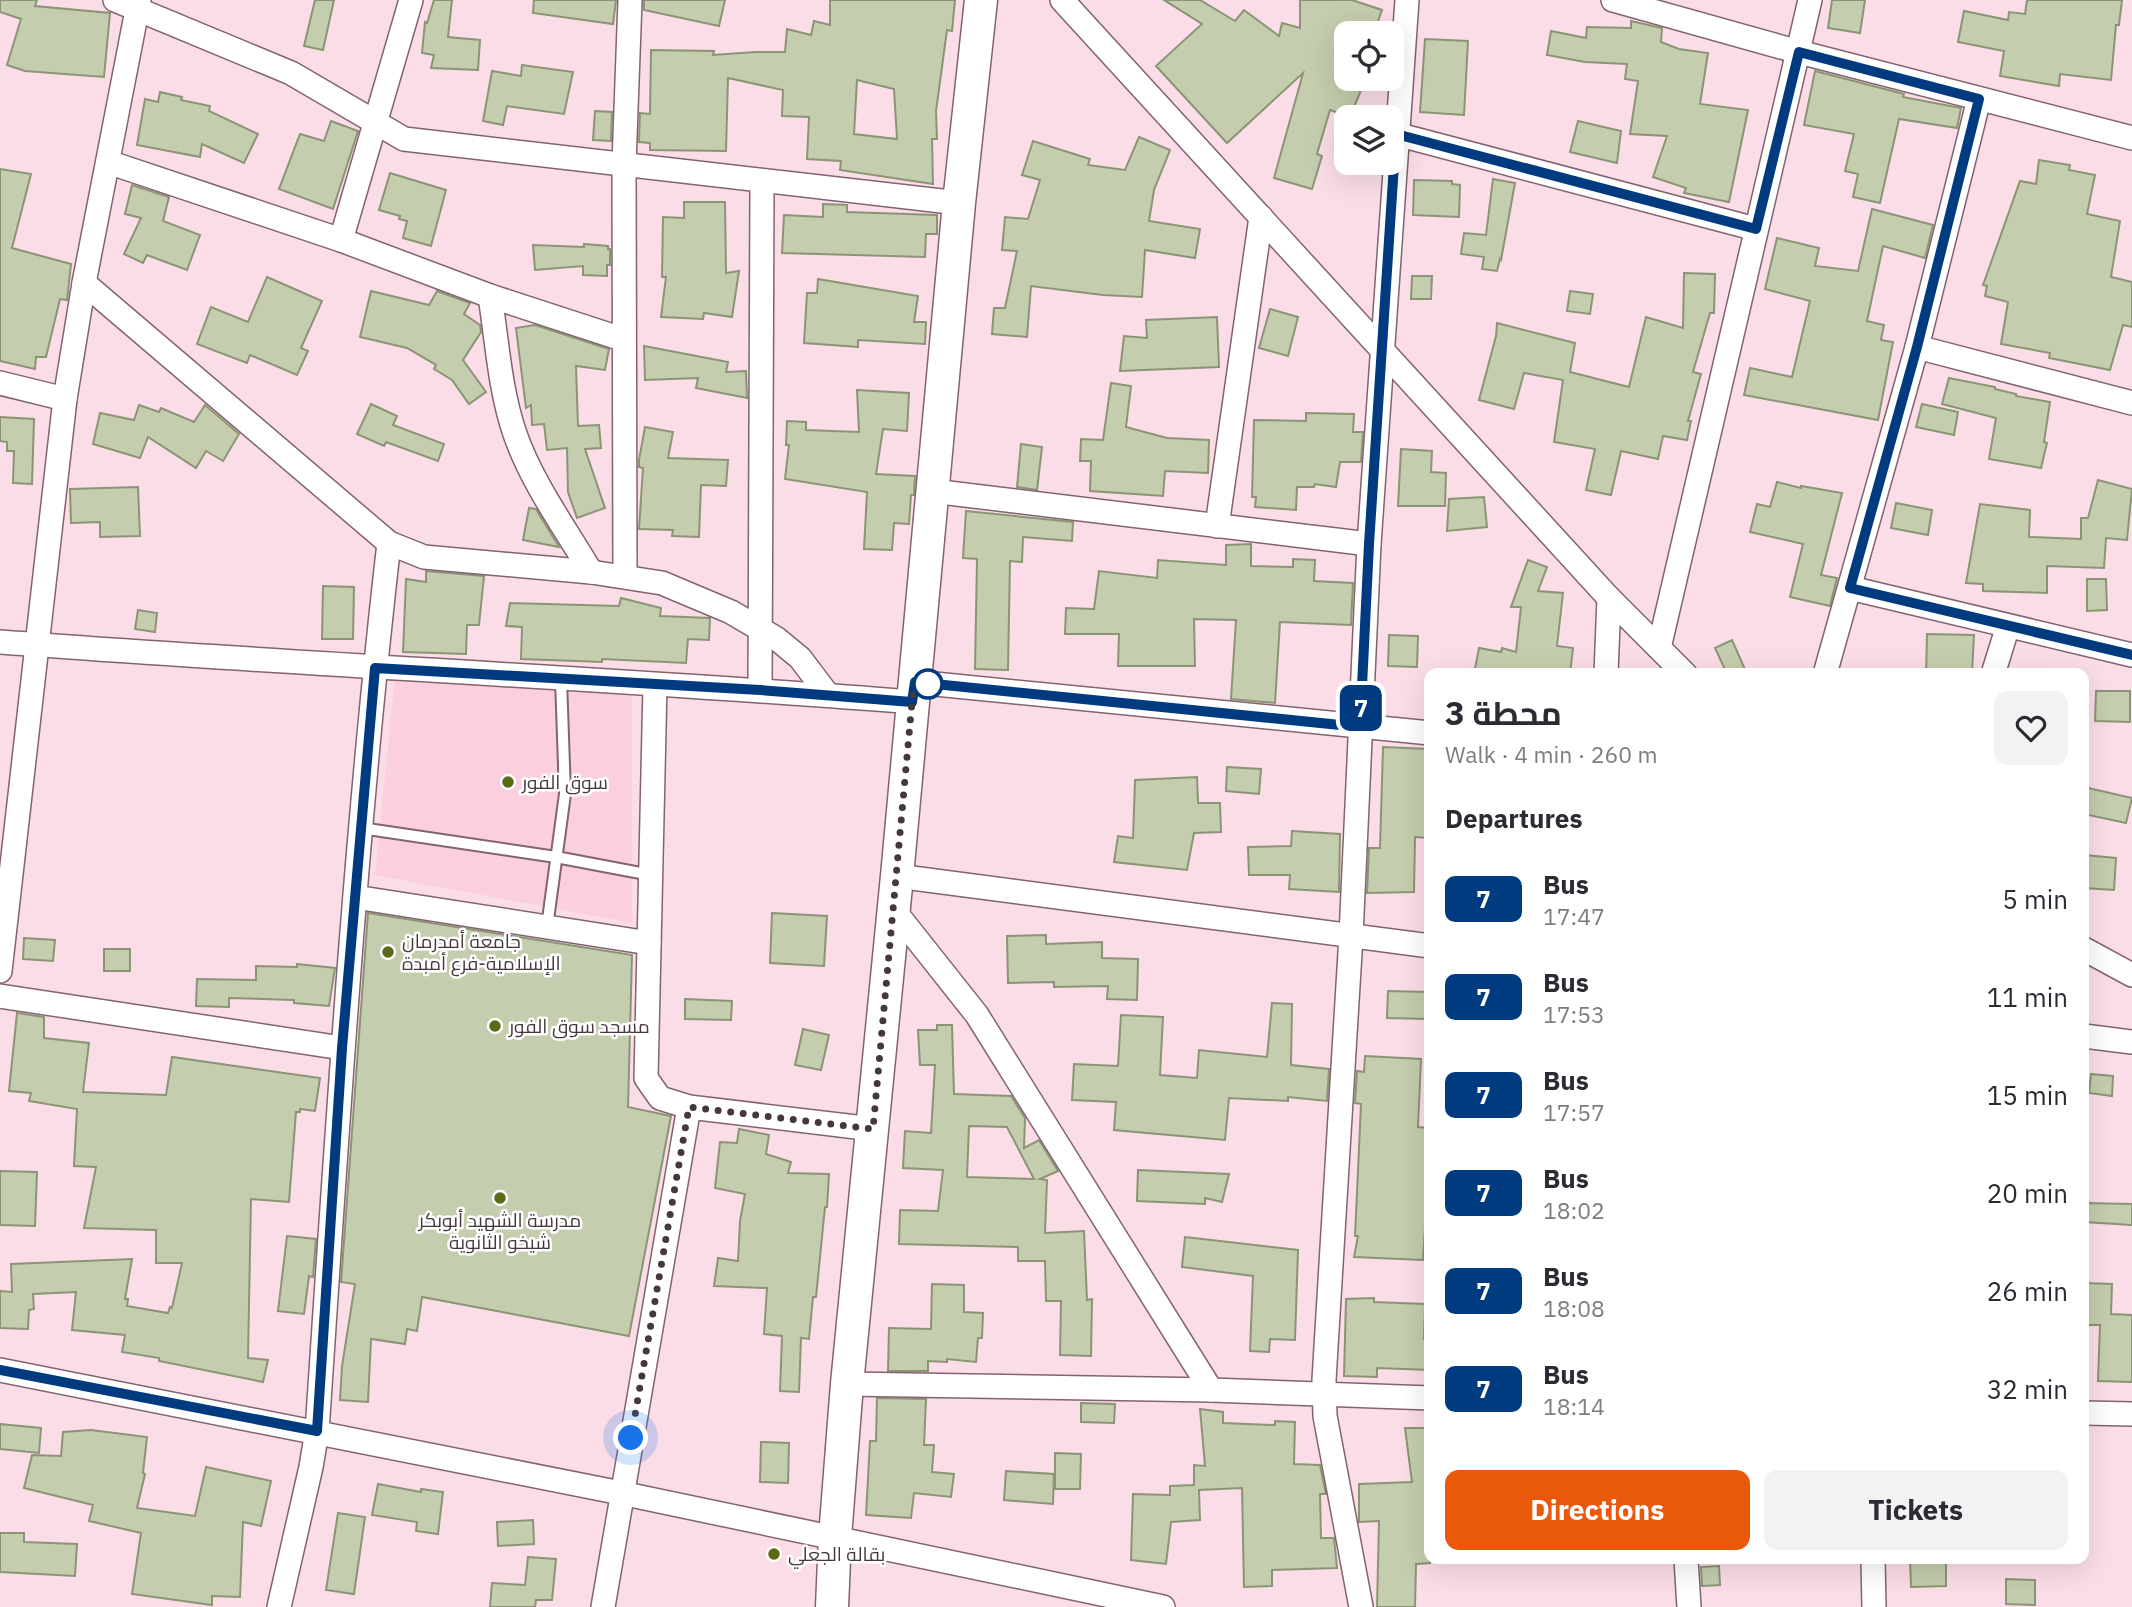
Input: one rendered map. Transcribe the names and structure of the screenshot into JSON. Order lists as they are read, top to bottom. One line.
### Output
{"places":["سوق الفور","جامعة أمدرمان الإسلامية-فرع أمبدة","مسجد سوق الفور","مدرسة الشهيد أبوبكر شيخو الثانوية","بقالة الجعلي"],"lines":["bus line 7"],"page":{"on_map":"7","heading":[["محطة 3","Walk · 4 min · 260 m"],"Departures"],"list":[{"mark":"7","name":"Bus","note":"17:47","value":"5 min"},{"mark":"7","name":"Bus","note":"17:53","value":"11 min"},{"mark":"7","name":"Bus","note":"17:57","value":"15 min"},{"mark":"7","name":"Bus","note":"18:02","value":"20 min"},{"mark":"7","name":"Bus","note":"18:08","value":"26 min"},{"mark":"7","name":"Bus","note":"18:14","value":"32 min"}],"buttons":["Directions","Tickets"]}}
